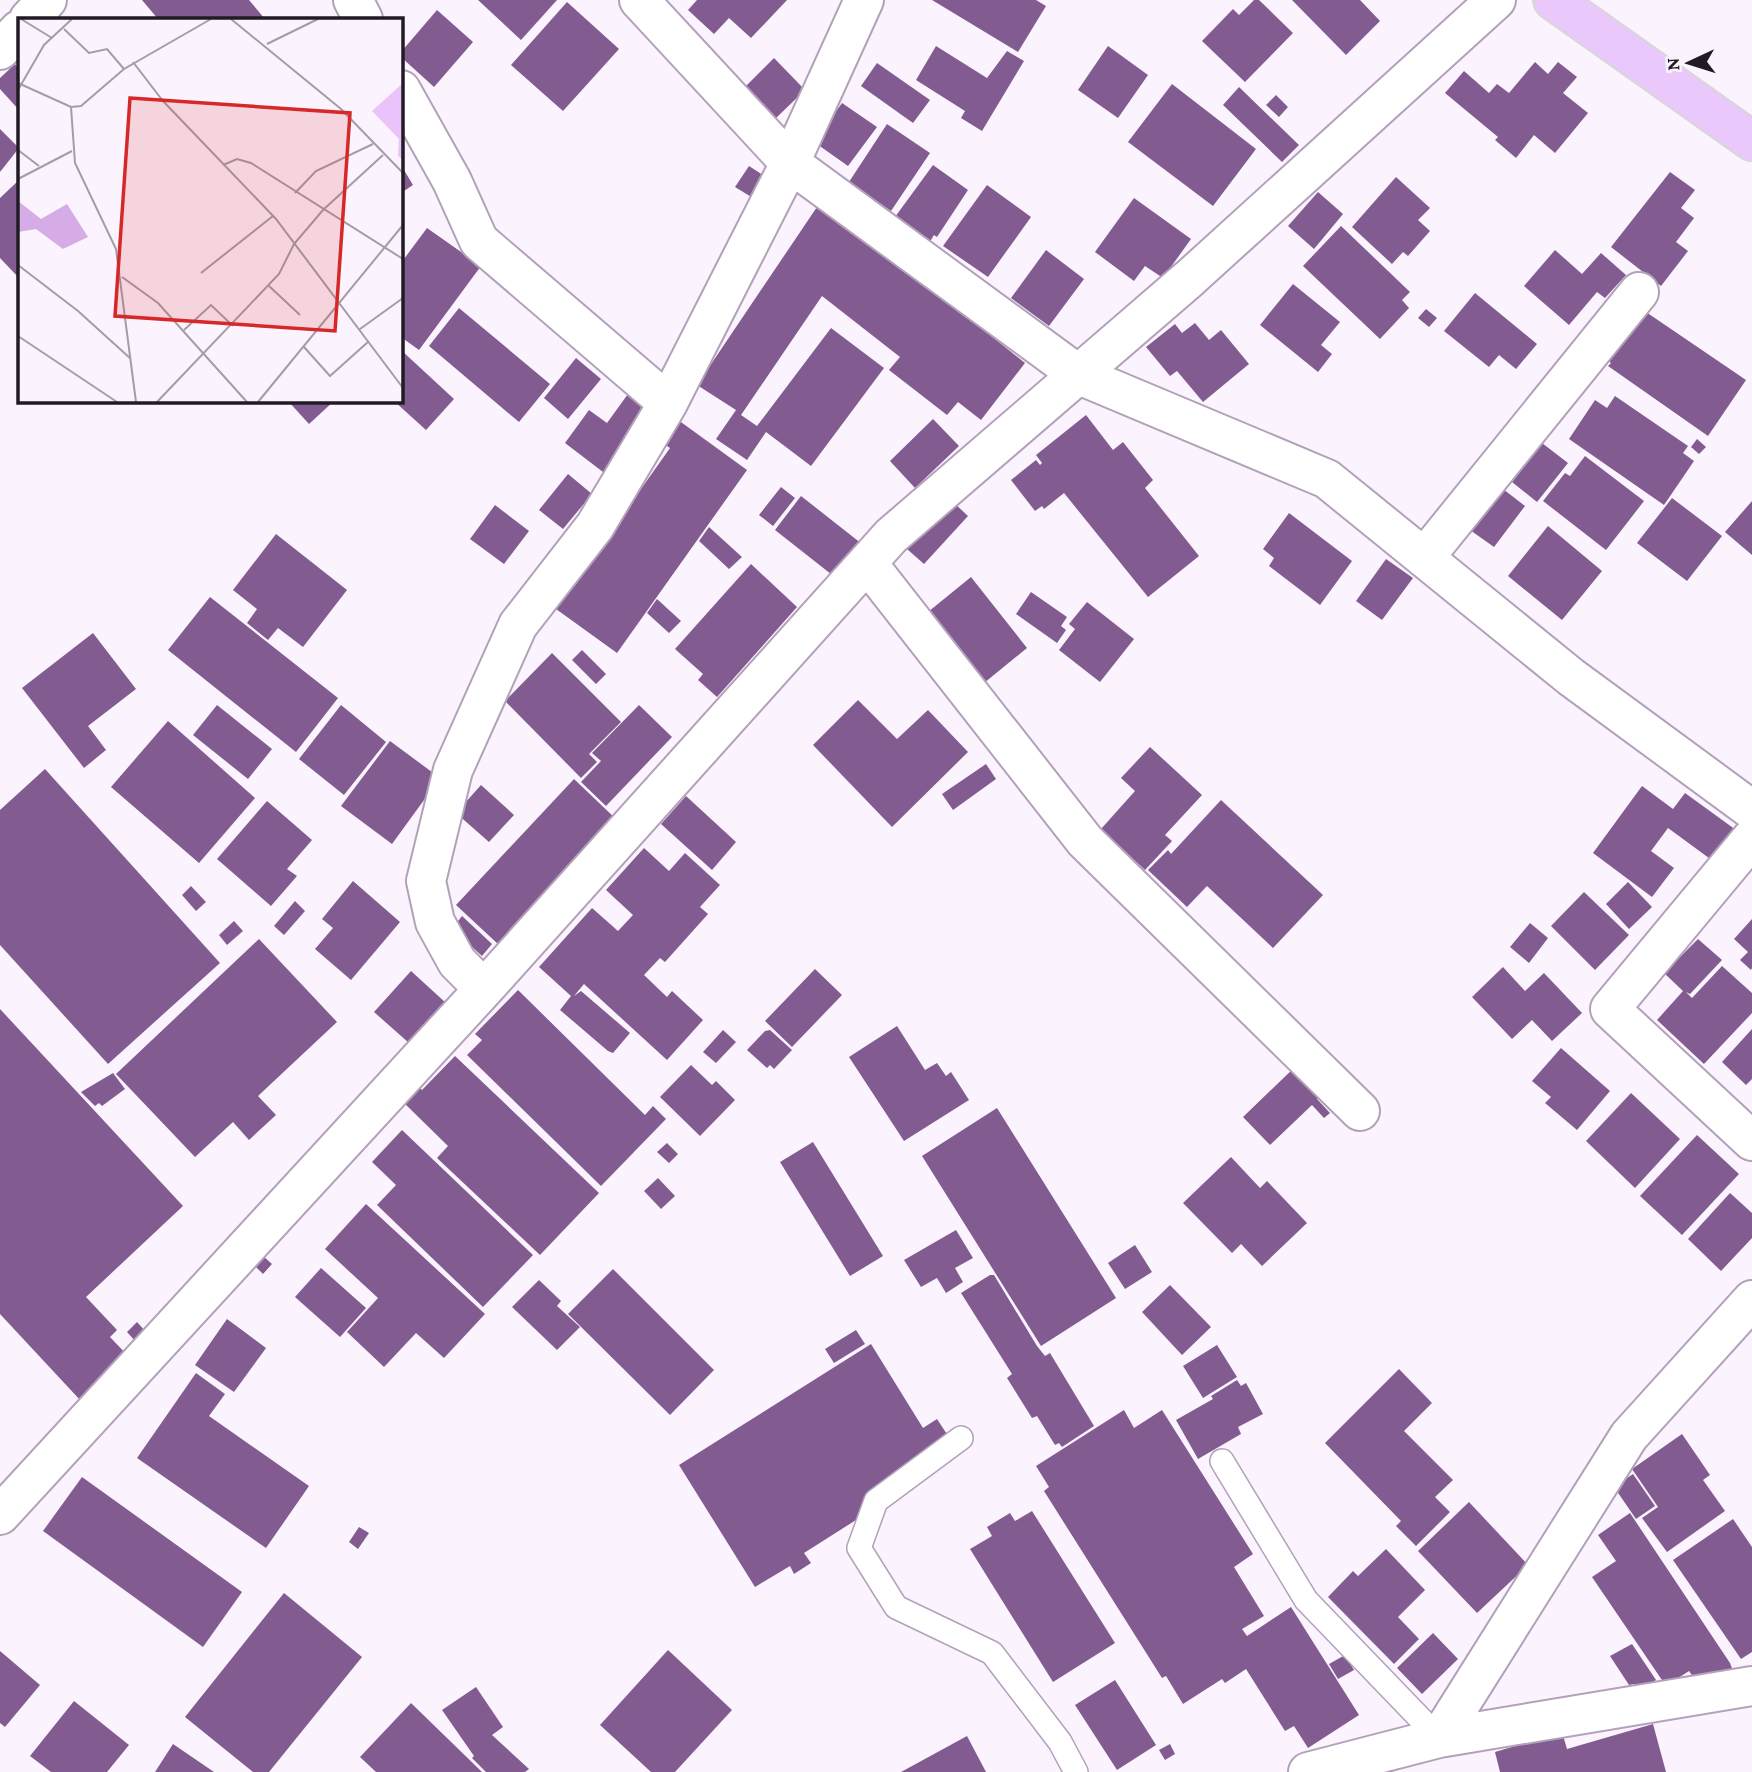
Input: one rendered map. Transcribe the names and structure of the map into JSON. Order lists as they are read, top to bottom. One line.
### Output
{"north":"left"}
